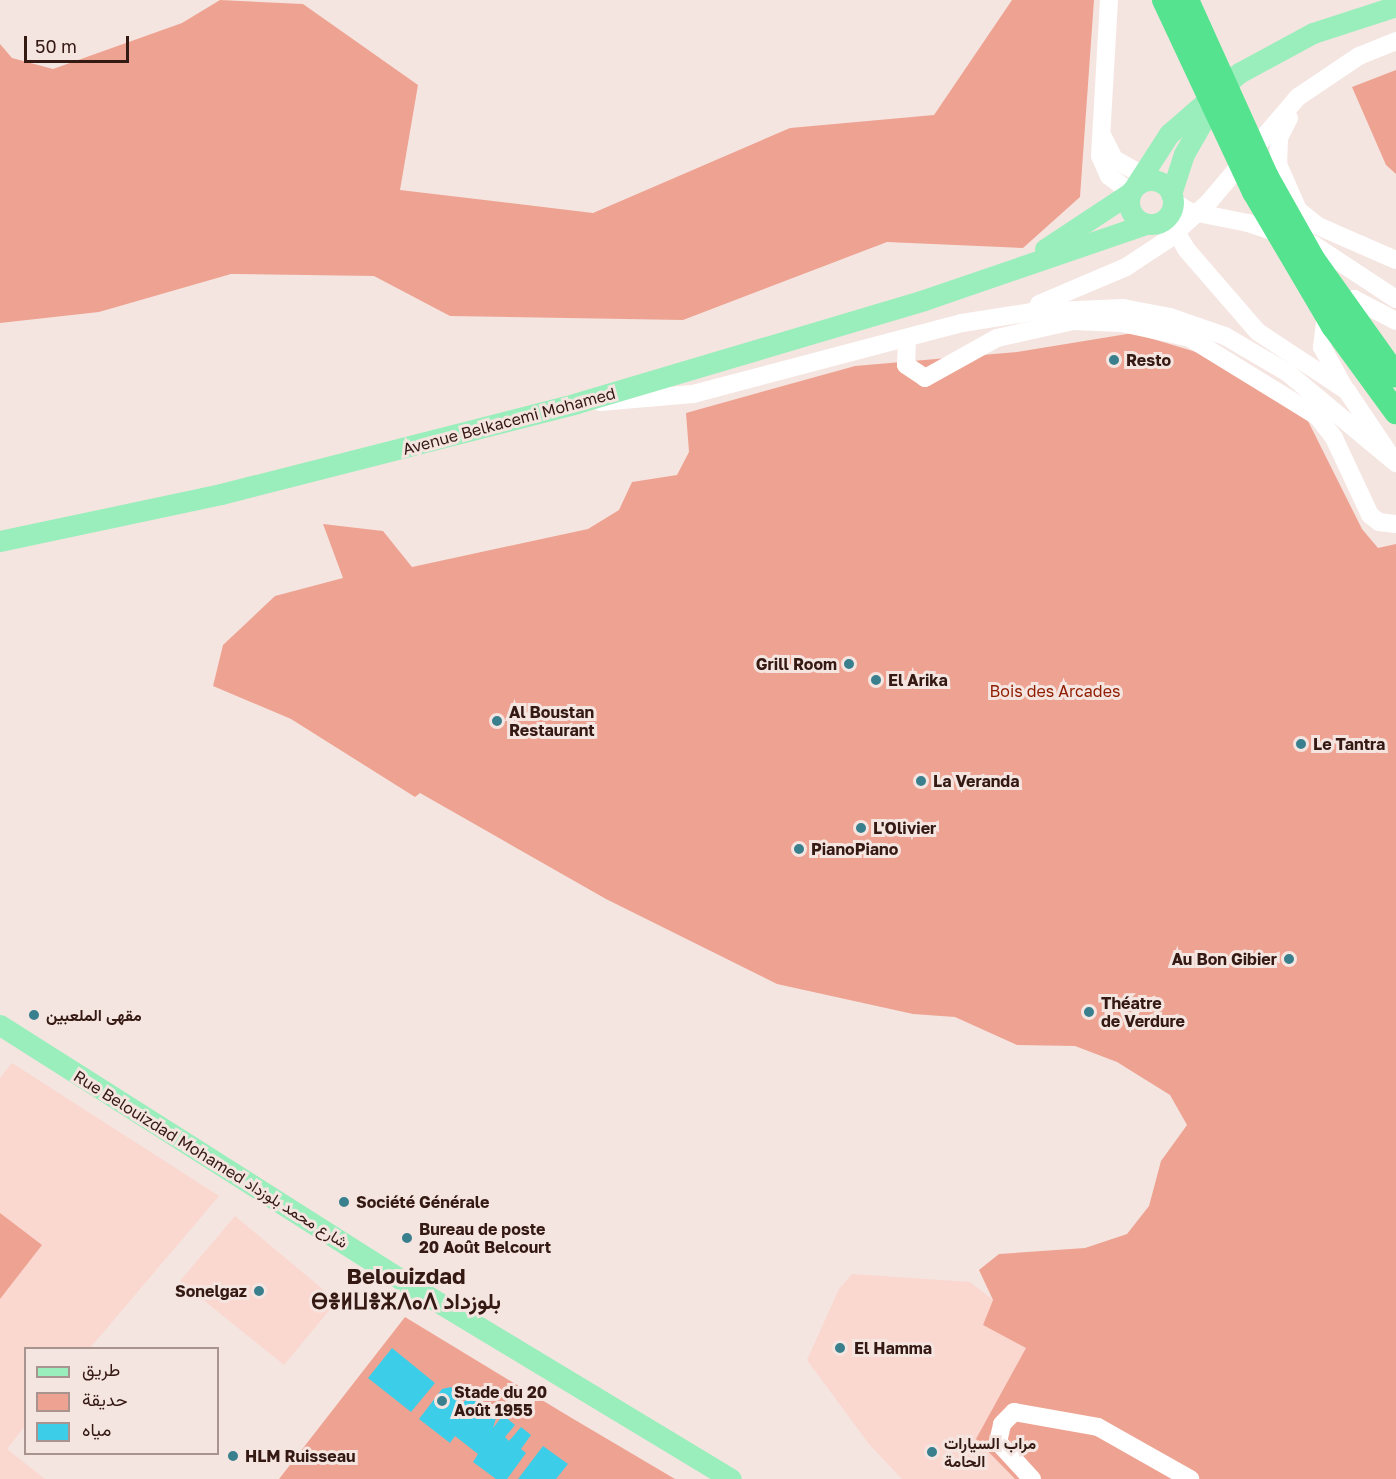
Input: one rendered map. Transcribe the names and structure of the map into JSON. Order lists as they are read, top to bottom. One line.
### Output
{"streets":{"main road":["Avenue Belkacemi Mohamed","Rue Belouizdad Mohamed شارع محمد بلوزداد"]},"districts":["Belouizdad ⴱⴻⵍⵡⴻⵣⴷⴰⴷ بلوزداد"],"parks":["Bois des Arcades"],"places":["Resto","Grill Room","El Arika","Al Boustan Restaurant","Le Tantra","La Veranda","L'Olivier","PianoPiano","Au Bon Gibier","Théatre de Verdure","مقهى الملعبين","Société Générale","Bureau de poste 20 Août Belcourt","Sonelgaz","El Hamma","Stade du 20 Août 1955","مراب السيارات الحامة","HLM Ruisseau"],"legend":["طريق","حديقة","مياه"],"scale_bar":"50 m"}
